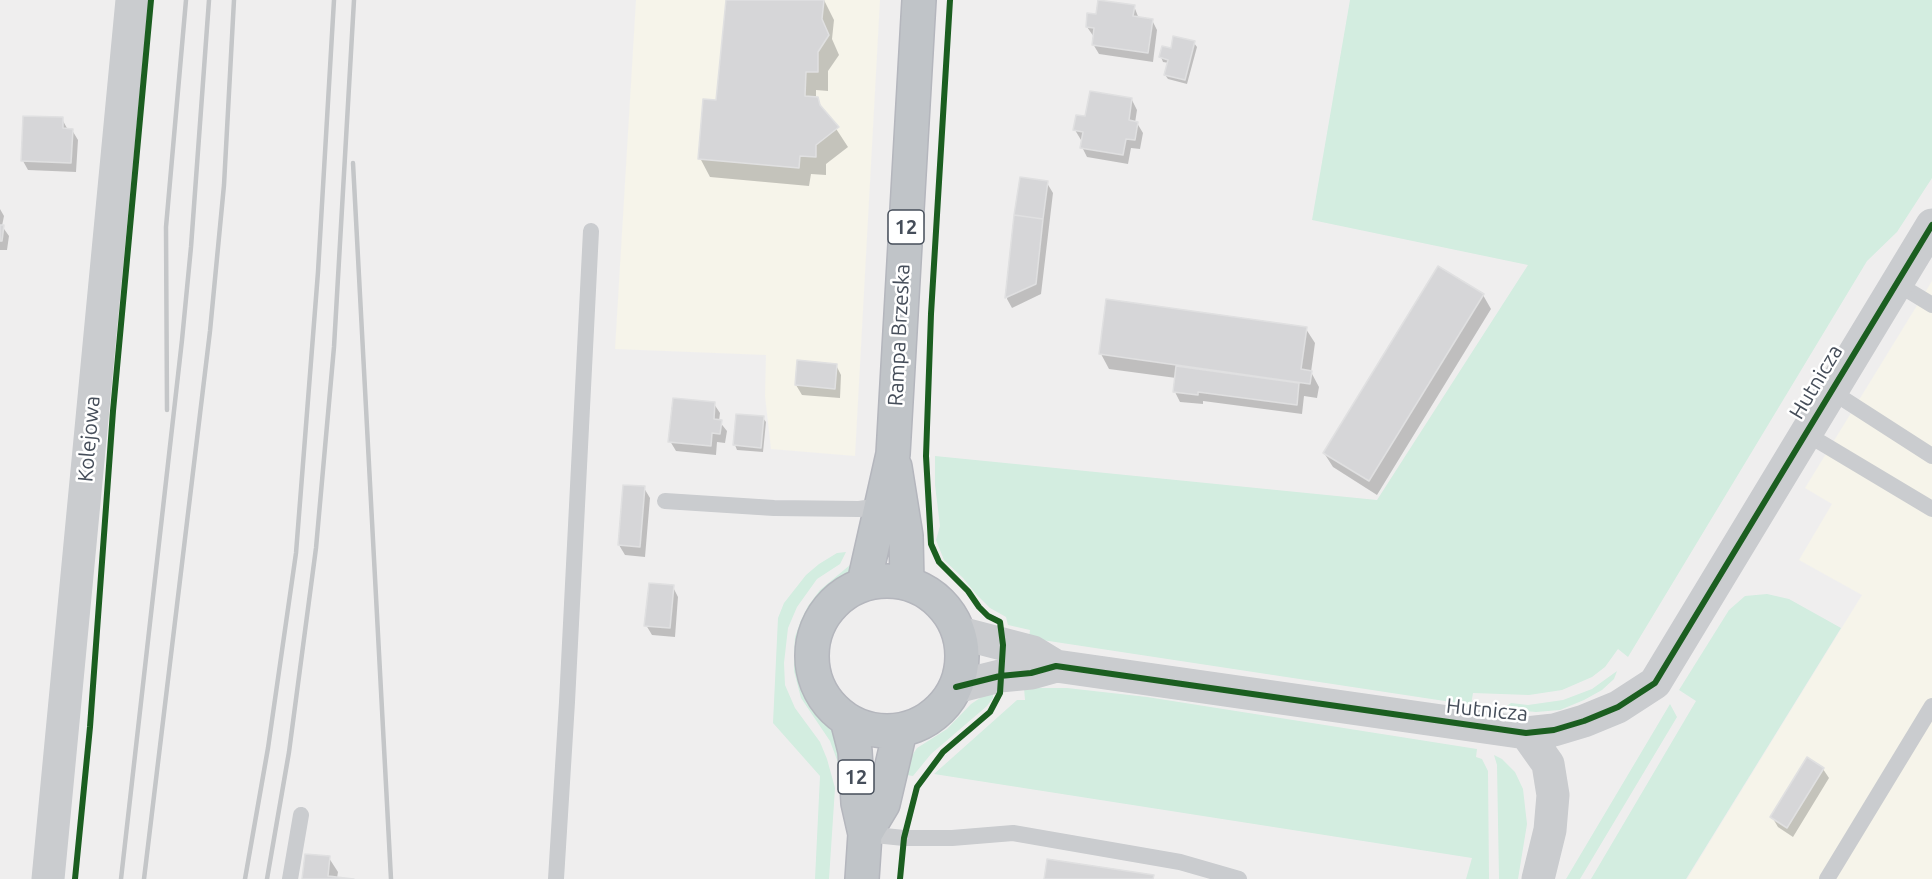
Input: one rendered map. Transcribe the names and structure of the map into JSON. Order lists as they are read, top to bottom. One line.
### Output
{"streets":{"highway":["12","Rampa Brzeska"],"street":["Hutnicza","Kolejowa"]},"crossings":[["12","Rampa Brzeska"],["12","Hutnicza"],["Rampa Brzeska","Hutnicza"]]}
